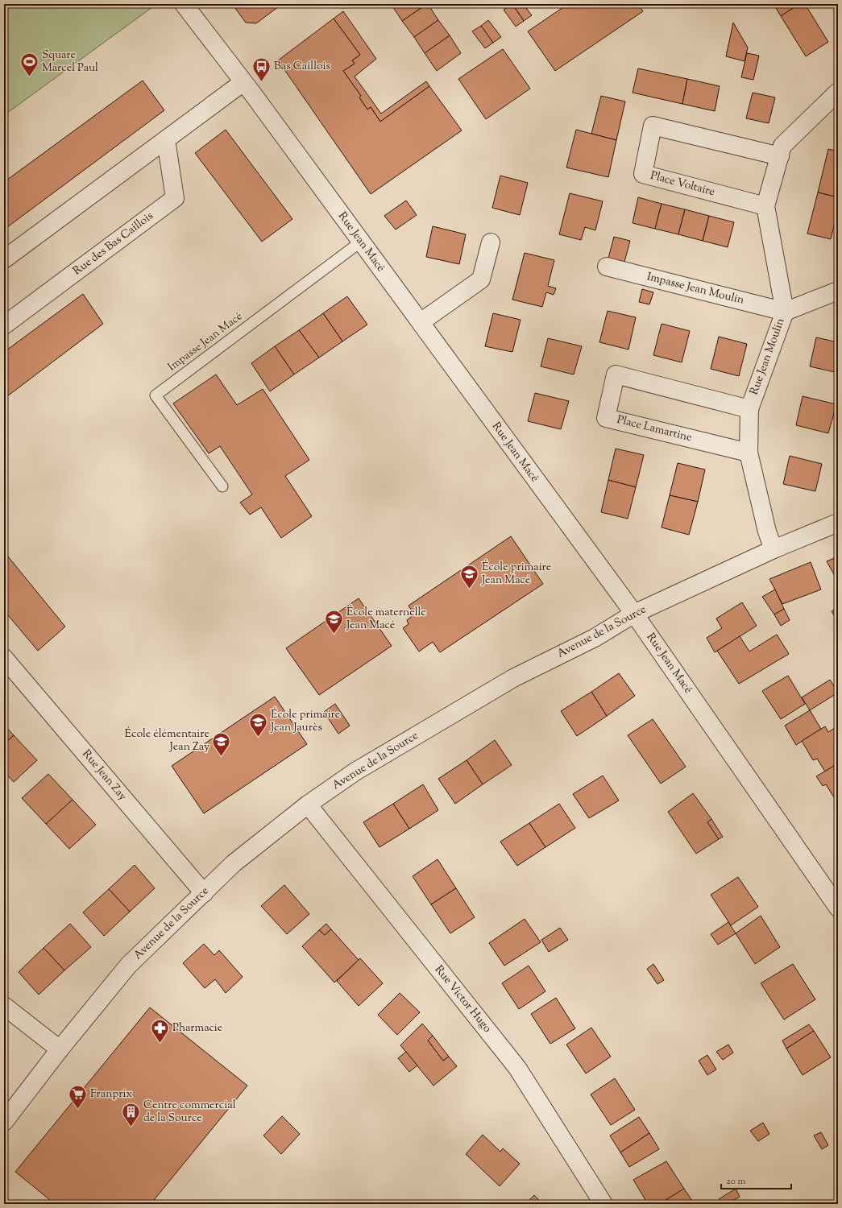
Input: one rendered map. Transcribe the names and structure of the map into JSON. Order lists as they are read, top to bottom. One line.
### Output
{"streets":{"street":["Place Voltaire","Rue Jean Macé","Rue des Bas Caillois","Impasse Jean Moulin","Rue Jean Moulin","Place Lamartine","Avenue de la Source","Rue Jean Zay","Rue Victor Hugo"],"lane":["Impasse Jean Macé"]},"crossings":[["Place Voltaire","Rue Jean Moulin"],["Rue Jean Macé","Impasse Jean Macé"],["Rue Jean Macé","Avenue de la Source"],["Impasse Jean Moulin","Rue Jean Moulin"],["Rue Jean Moulin","Place Lamartine"],["Rue Jean Moulin","Avenue de la Source"],["Avenue de la Source","Rue Jean Zay"],["Avenue de la Source","Rue Victor Hugo"]],"places":{"sports":["Square Marcel Paul"],"bus stop":["Bas Caillois"],"school or university":["École primaire Jean Macé","École maternelle Jean Macé","École primaire Jean Jaurès","École élémentaire Jean Zay"],"pharmacy":["Pharmacie"],"supermarket":["Franprix"],"building":["Centre commercial de la Source"]},"scale_bar":"20 m"}
